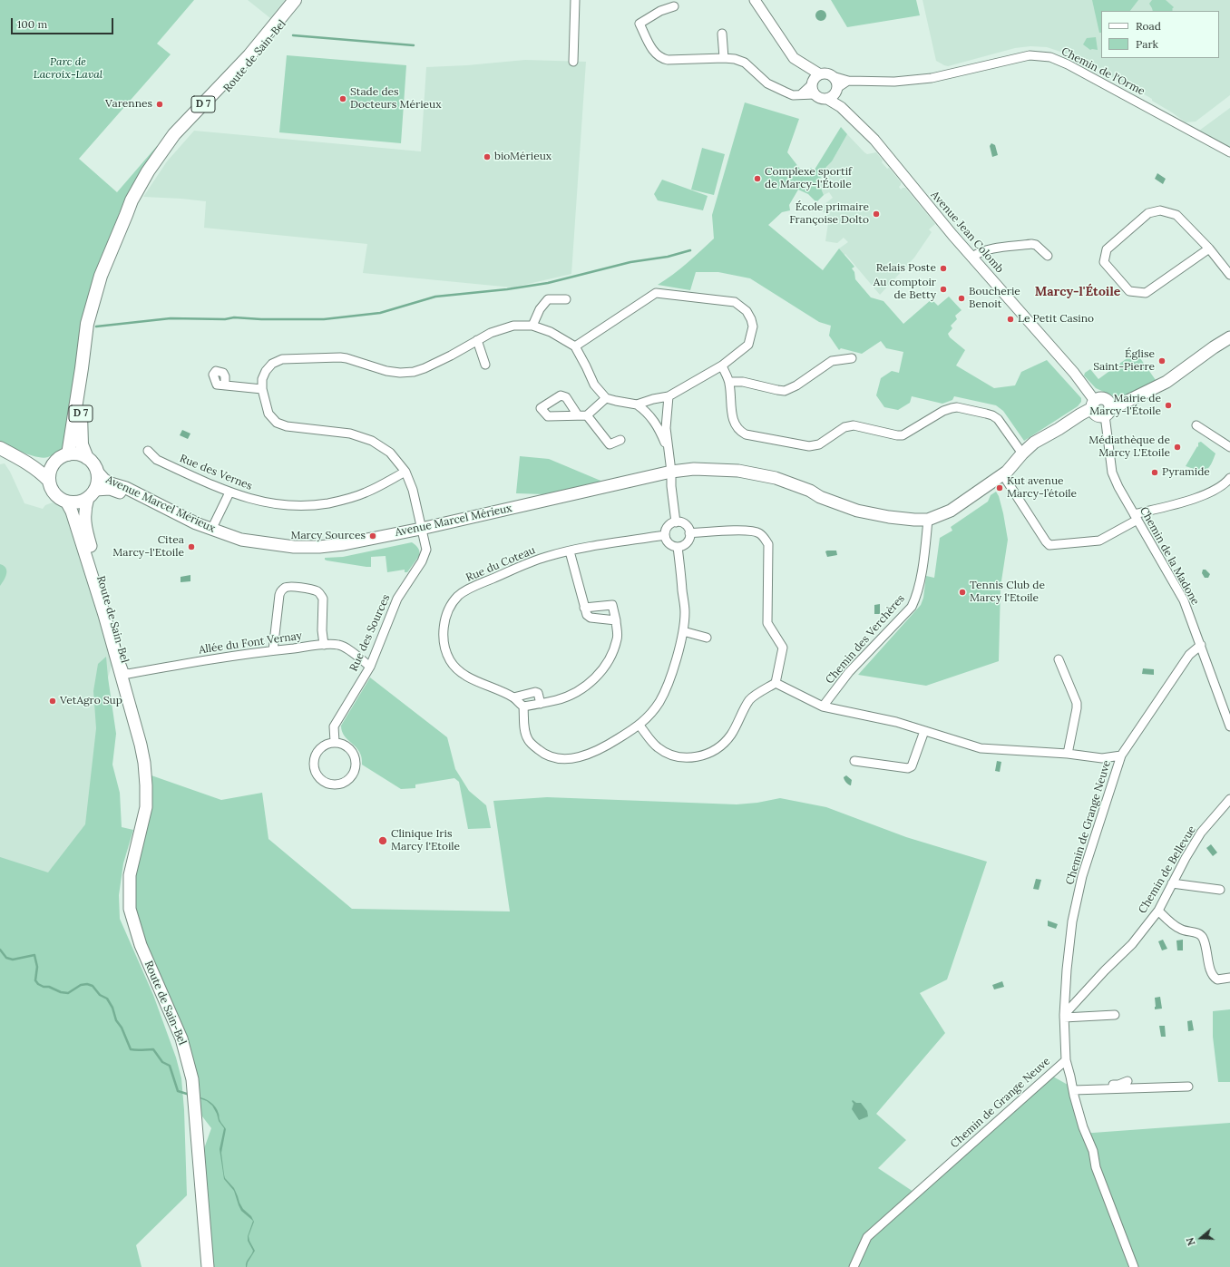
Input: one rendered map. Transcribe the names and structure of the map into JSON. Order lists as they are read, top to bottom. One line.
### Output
{"streets":{"main road":["Route de Sain-Bel","D 7","Avenue Marcel Mérieux"],"street":["Chemin de l'Orme","Avenue Jean Colomb","Rue des Vernes","Chemin de la Madone","Rue du Coteau","Rue des Sources","Chemin des Verchères","Allée du Font Vernay","Chemin de Grange Neuve","Chemin de Bellevue"]},"crossings":[["Route de Sain-Bel","Avenue Marcel Mérieux"],["Route de Sain-Bel","Allée du Font Vernay"],["Chemin de l'Orme","Avenue Jean Colomb"],["Avenue Jean Colomb","Avenue Marcel Mérieux"],["Avenue Jean Colomb","Chemin de la Madone"],["Rue des Vernes","Rue des Sources"],["Avenue Marcel Mérieux","Chemin de la Madone"],["Avenue Marcel Mérieux","Rue des Sources"],["Avenue Marcel Mérieux","Chemin des Verchères"],["Chemin de la Madone","Chemin de Grange Neuve"],["Rue des Sources","Allée du Font Vernay"],["Chemin de Grange Neuve","Chemin de Bellevue"]],"districts":["Marcy-l'Étoile"],"parks":["Parc de Lacroix-Laval"],"places":["Stade des Docteurs Mérieux","Varennes","bioMérieux","Complexe sportif de Marcy-l'Étoile","École primaire Françoise Dolto","Relais Poste","Au comptoir de Betty","Boucherie Benoit","Le Petit Casino","Église Saint-Pierre","Mairie de Marcy-l'Étoile","Médiathèque de Marcy L'Etoile","Pyramide","Kut avenue Marcy-l’étoile","Marcy Sources","Citea Marcy-l'Etoile","Tennis Club de Marcy l'Etoile","VetAgro Sup","Clinique Iris Marcy l'Etoile"],"legend":["Road","Park"],"scale_bar":"100 m","north":"left"}
